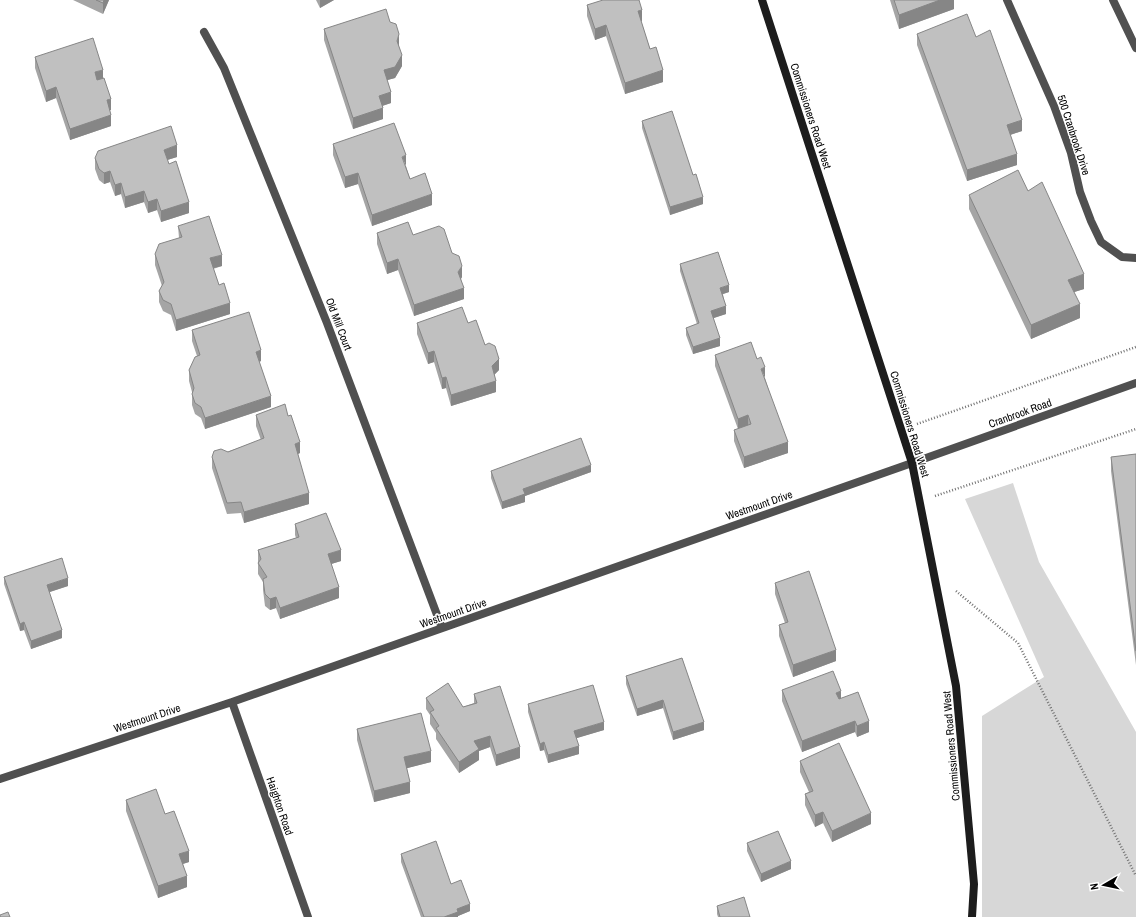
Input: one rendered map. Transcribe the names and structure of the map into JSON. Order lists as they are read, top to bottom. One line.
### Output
{"streets":{"main road":["Commissioners Road West"],"street":["500 Cranbrook Drive","Old Mill Court","Cranbrook Road","Westmount Drive","Haighton Road"]},"crossings":[["Commissioners Road West","Cranbrook Road"],["Commissioners Road West","Westmount Drive"],["Old Mill Court","Westmount Drive"],["Cranbrook Road","Westmount Drive"],["Westmount Drive","Haighton Road"]],"north":"left"}
